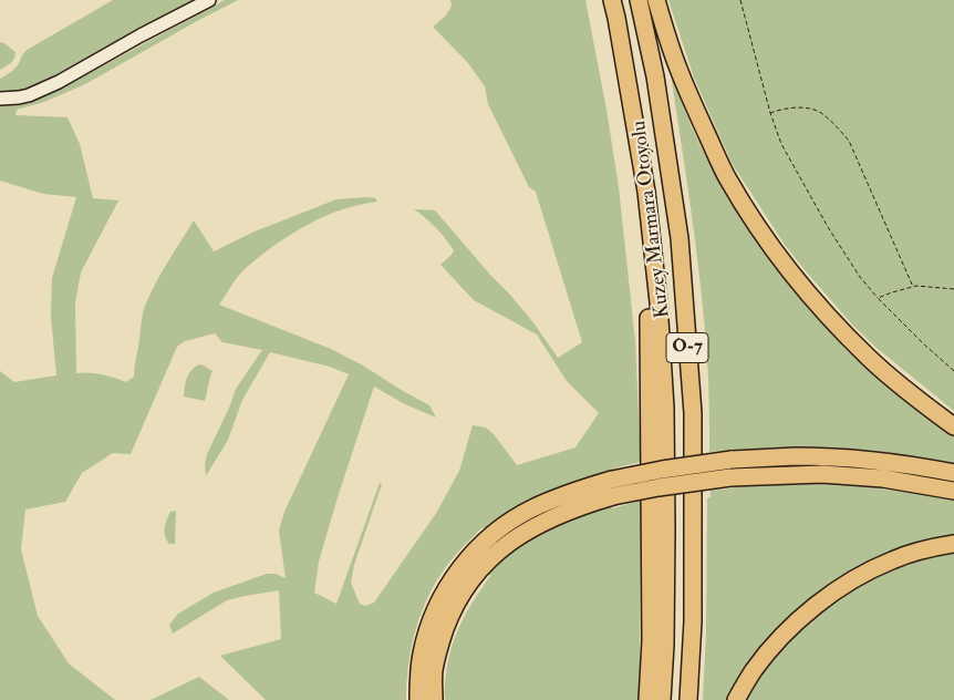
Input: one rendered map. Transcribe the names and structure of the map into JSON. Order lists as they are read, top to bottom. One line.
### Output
{"streets":{"highway":["Kuzey Marmara Otoyolu","O-7"]}}
